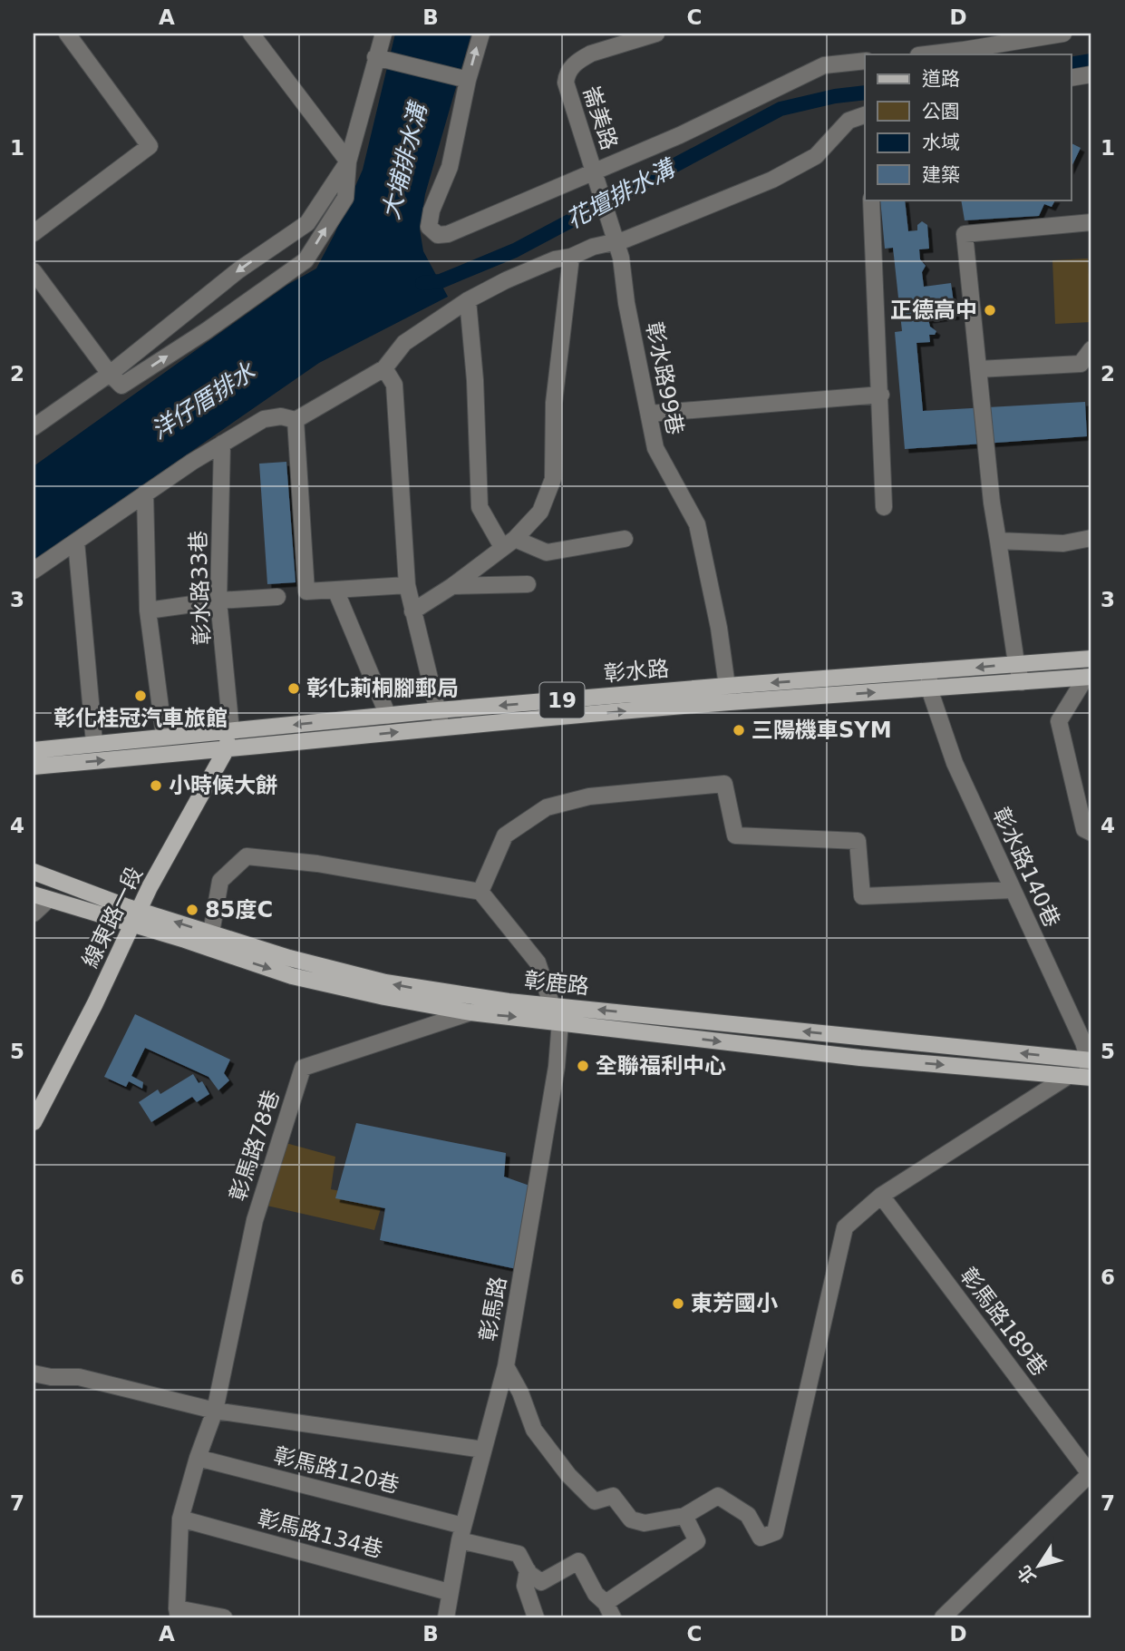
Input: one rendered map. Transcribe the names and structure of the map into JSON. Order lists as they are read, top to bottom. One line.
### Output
{"streets":{"main road":["彰水路","19","線東路一段","彰鹿路"],"street":["崙美路","彰水路99巷","彰水路33巷","彰水路140巷","彰馬路78巷","彰馬路","彰馬路189巷","彰馬路120巷","彰馬路134巷"]},"crossings":[["崙美路","彰水路99巷"],["彰水路99巷","彰水路"],["彰水路33巷","彰水路"],["彰水路33巷","線東路一段"],["彰水路","彰水路140巷"],["彰水路","線東路一段"],["彰水路140巷","彰鹿路"],["線東路一段","彰鹿路"],["彰鹿路","彰馬路78巷"],["彰鹿路","彰馬路"],["彰馬路","彰馬路120巷"],["彰馬路","彰馬路134巷"]],"water":["大埔排水溝","花壇排水溝","洋仔厝排水"],"places":["正德高中","彰化莿桐腳郵局","彰化桂冠汽車旅館","三陽機車SYM","小時候大餅","85度C","全聯福利中心","東芳國小"],"legend":["道路","公園","水域","建築"],"north":"bottom left","grid":{"columns":["A","B","C","D"],"rows":["1","2","3","4","5","6","7"]}}
